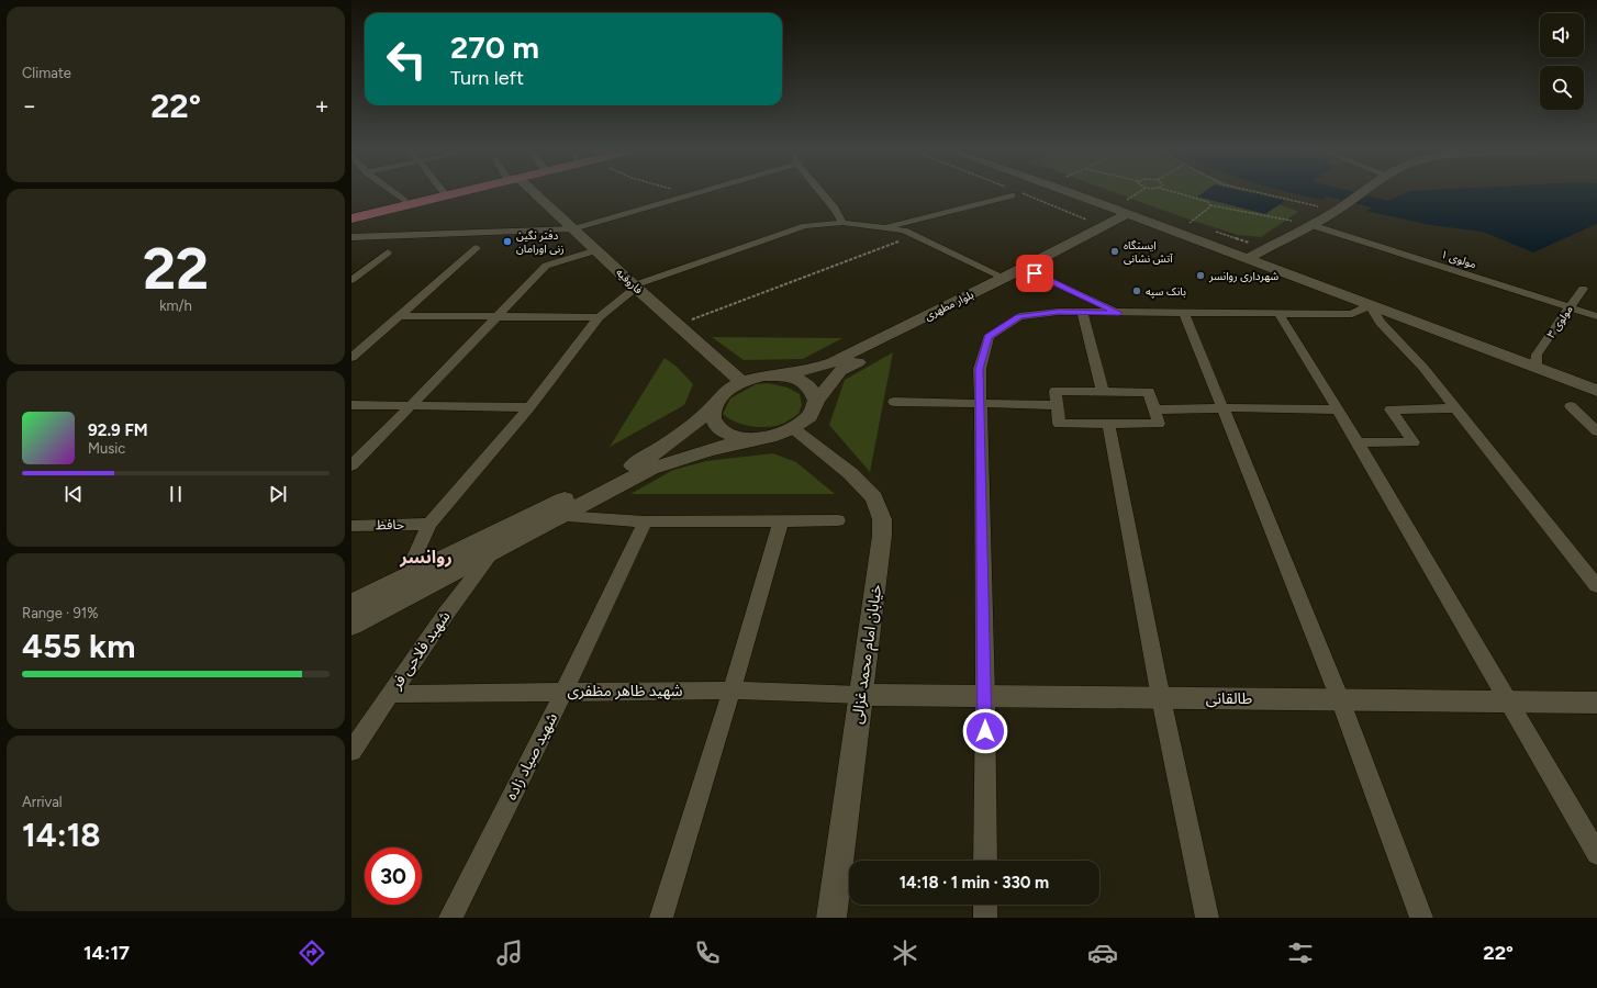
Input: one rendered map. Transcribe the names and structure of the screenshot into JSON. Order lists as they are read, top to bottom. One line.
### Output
{"streets":{"main road":["فاروقیه","بلوار مطهری"],"street":["مولوی ۱","مولوی ۳","حافظ","شهید فلاحی فر","خیابان امام محمد غزالی","شهید ظاهر مظفری","طالقانی","شهید صیاد زاده"]},"crossings":[["مولوی ۱","مولوی ۳"],["فاروقیه","بلوار مطهری"],["فاروقیه","خیابان امام محمد غزالی"],["بلوار مطهری","خیابان امام محمد غزالی"],["شهید فلاحی فر","شهید ظاهر مظفری"],["خیابان امام محمد غزالی","شهید ظاهر مظفری"],["خیابان امام محمد غزالی","طالقانی"],["شهید ظاهر مظفری","طالقانی"],["شهید ظاهر مظفری","شهید صیاد زاده"]],"districts":["روانسر"],"places":["دفتر نگین زنی اورامان","ایستگاه آتش نشانی","شهرداری روانسر","بانک سپه"],"page":{"tile":["Climate",["22","km/h"],["Range · 91%","455 km"],["Arrival","14:18"]],"turn":["270 m","Turn left"],"heat":["−","22°","+"],"song":["92.9 FM","Music"],"limit":"30","trip":"14:18 · 1 min · 330 m","tabs":["14:17","22°"]}}
